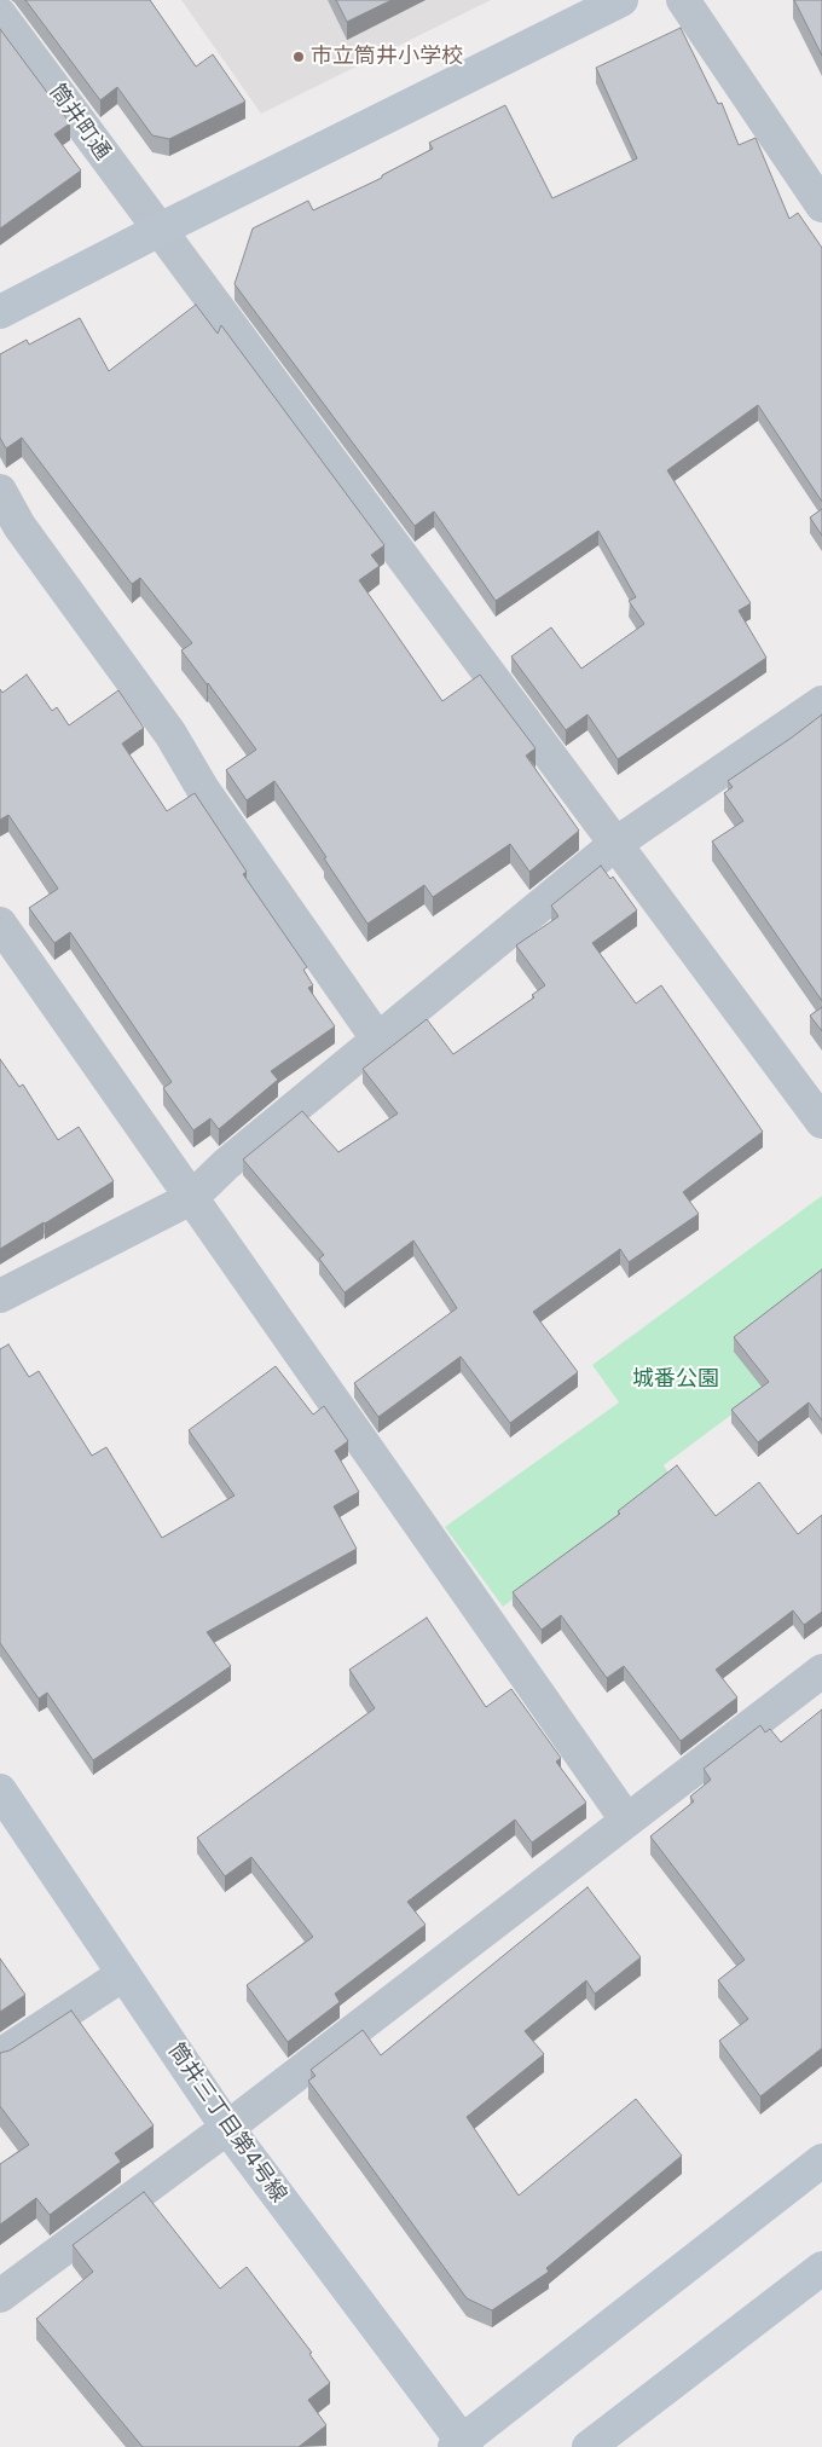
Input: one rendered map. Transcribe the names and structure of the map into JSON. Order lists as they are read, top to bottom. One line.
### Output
{"streets":{"street":["筒井町通","筒井三丁目第4号線"]},"parks":["城番公園"],"places":["市立筒井小学校"]}
